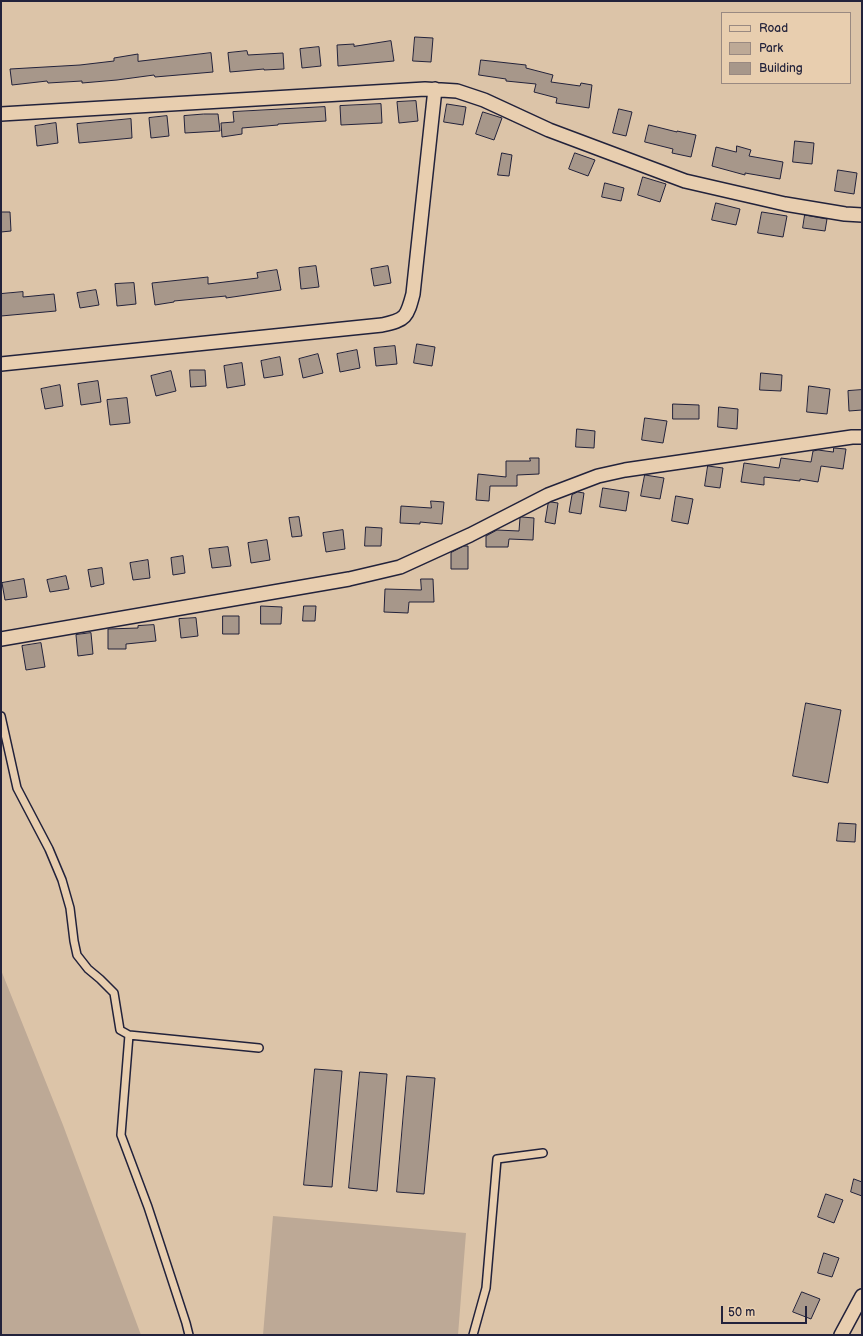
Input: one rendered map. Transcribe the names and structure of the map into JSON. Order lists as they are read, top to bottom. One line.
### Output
{"legend":["Road","Park","Building"],"scale_bar":"50 m"}
